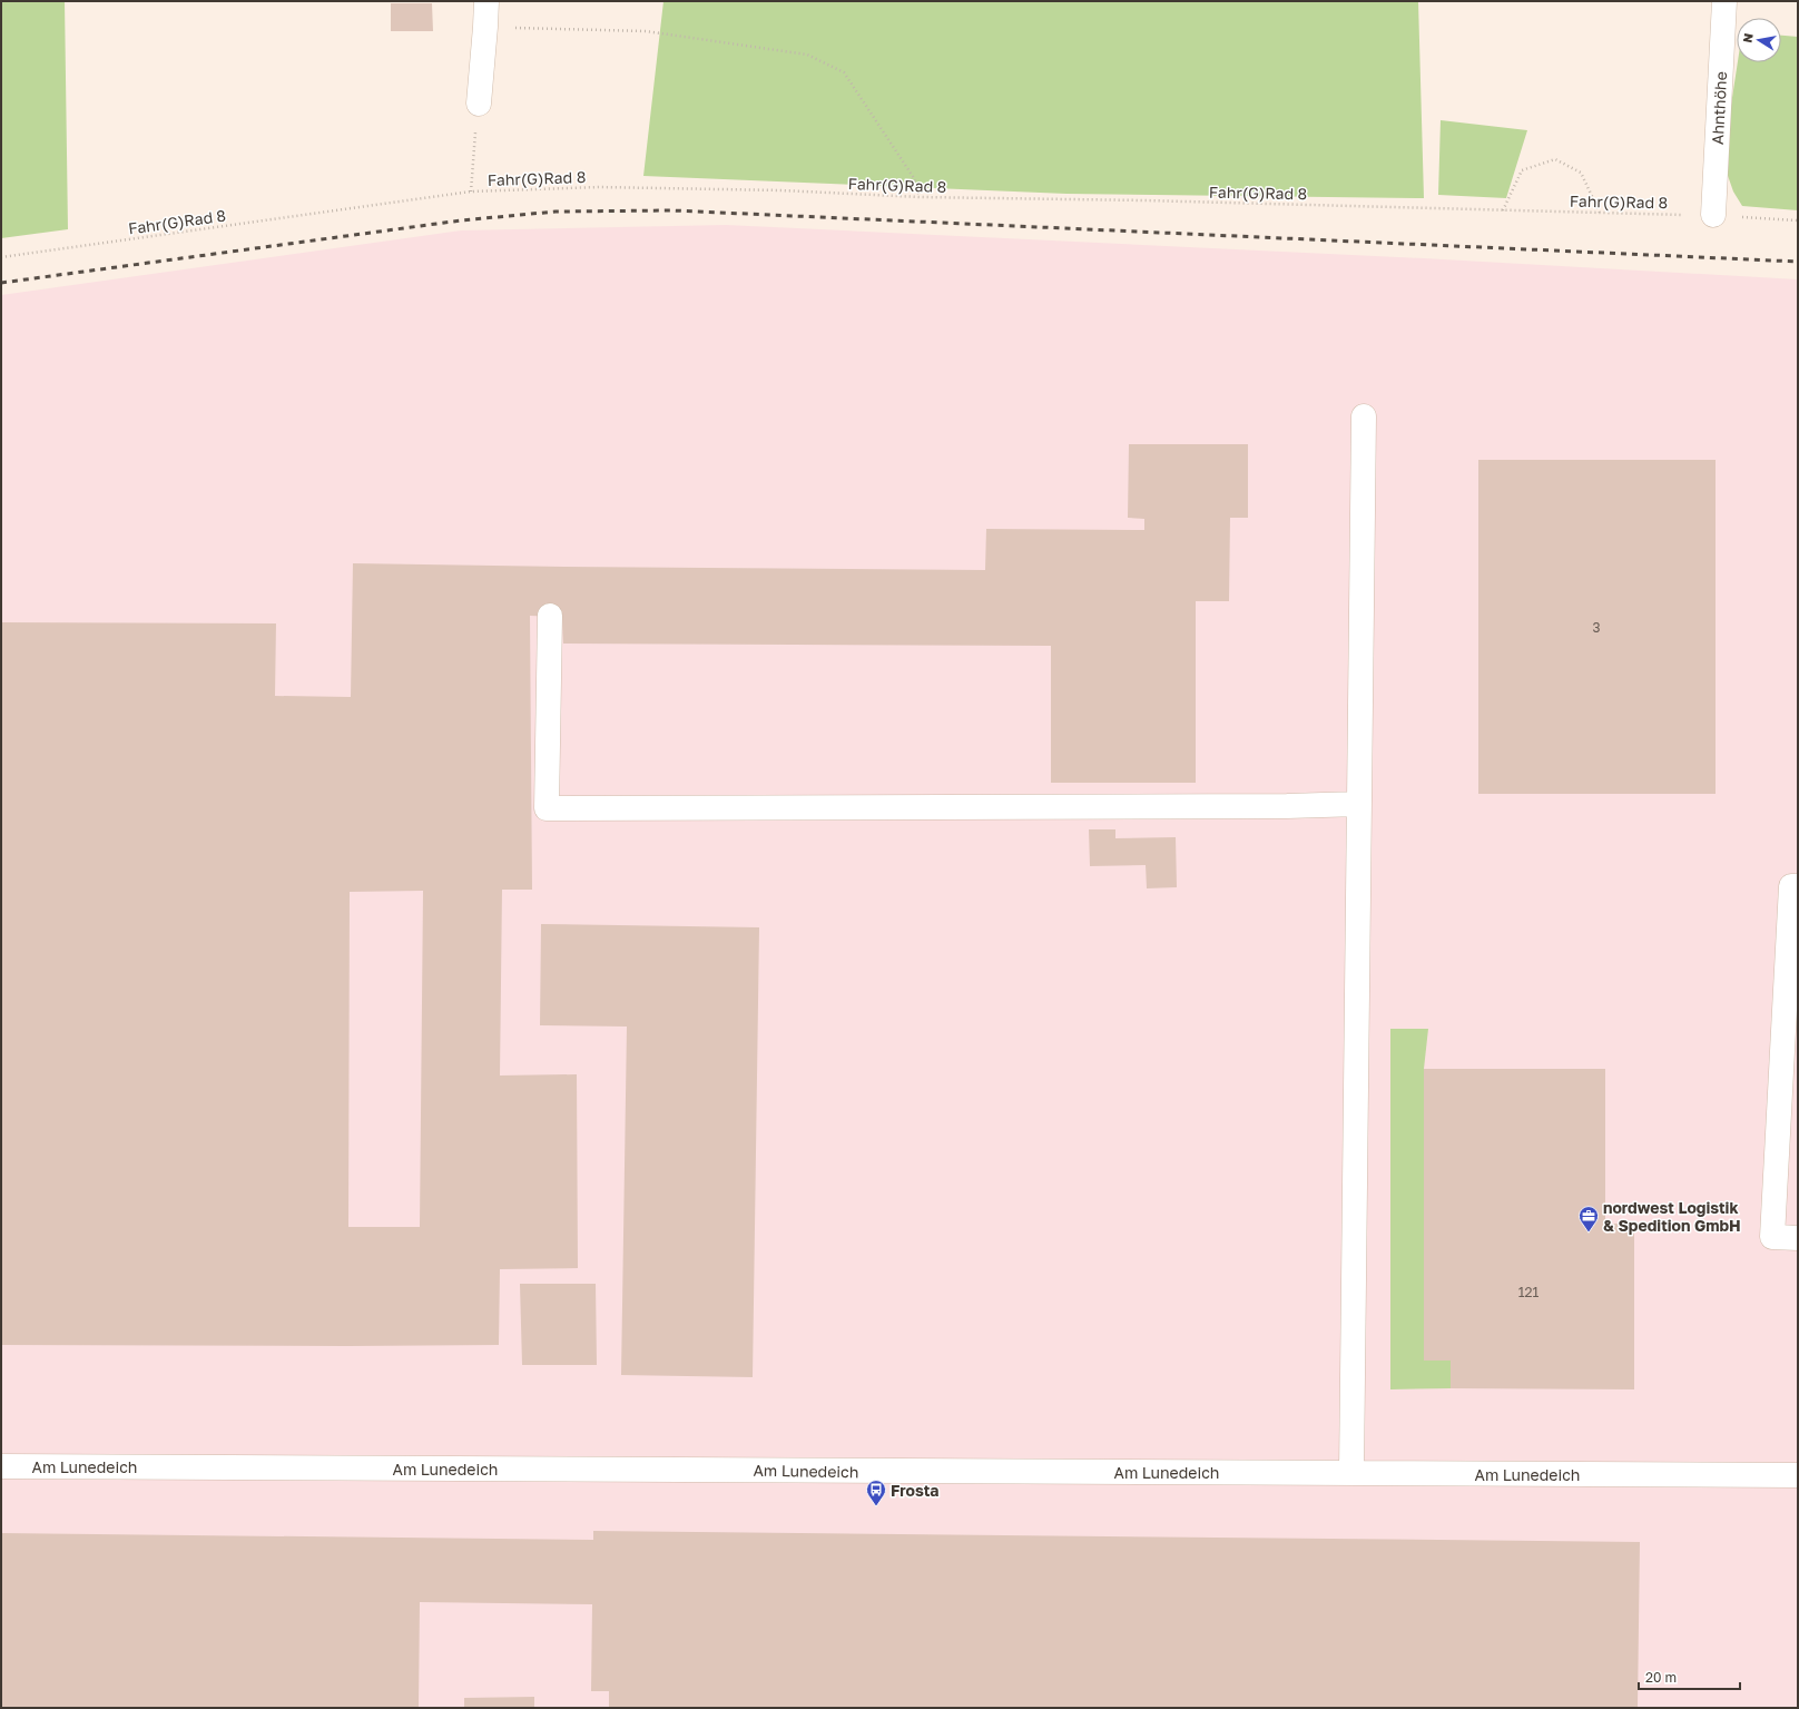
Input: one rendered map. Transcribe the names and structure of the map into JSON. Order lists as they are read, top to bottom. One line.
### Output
{"streets":{"street":["Ahnthöhe","Am Lunedeich"],"path":["Fahr(G)Rad 8"]},"crossings":[["Ahnthöhe","Fahr(G)Rad 8"]],"places":{"office":["nordwest Logistik & Spedition GmbH"],"bus stop":["Frosta"]},"house_numbers":["3","121"],"scale_bar":"20 m","north":"left"}
